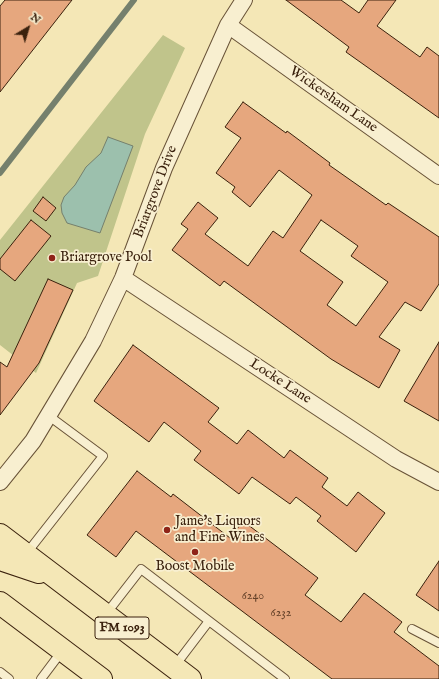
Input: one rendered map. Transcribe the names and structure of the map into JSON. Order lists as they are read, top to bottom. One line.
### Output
{"streets":{"main road":["FM 1093"],"street":["Wickersham Lane","Briargrove Drive","Locke Lane"]},"crossings":[["Wickersham Lane","Briargrove Drive"],["Briargrove Drive","Locke Lane"]],"places":["Briargrove Pool","Jame's Liquors and Fine Wines","Boost Mobile"],"house_numbers":["6240","6232"],"north":"top right"}
